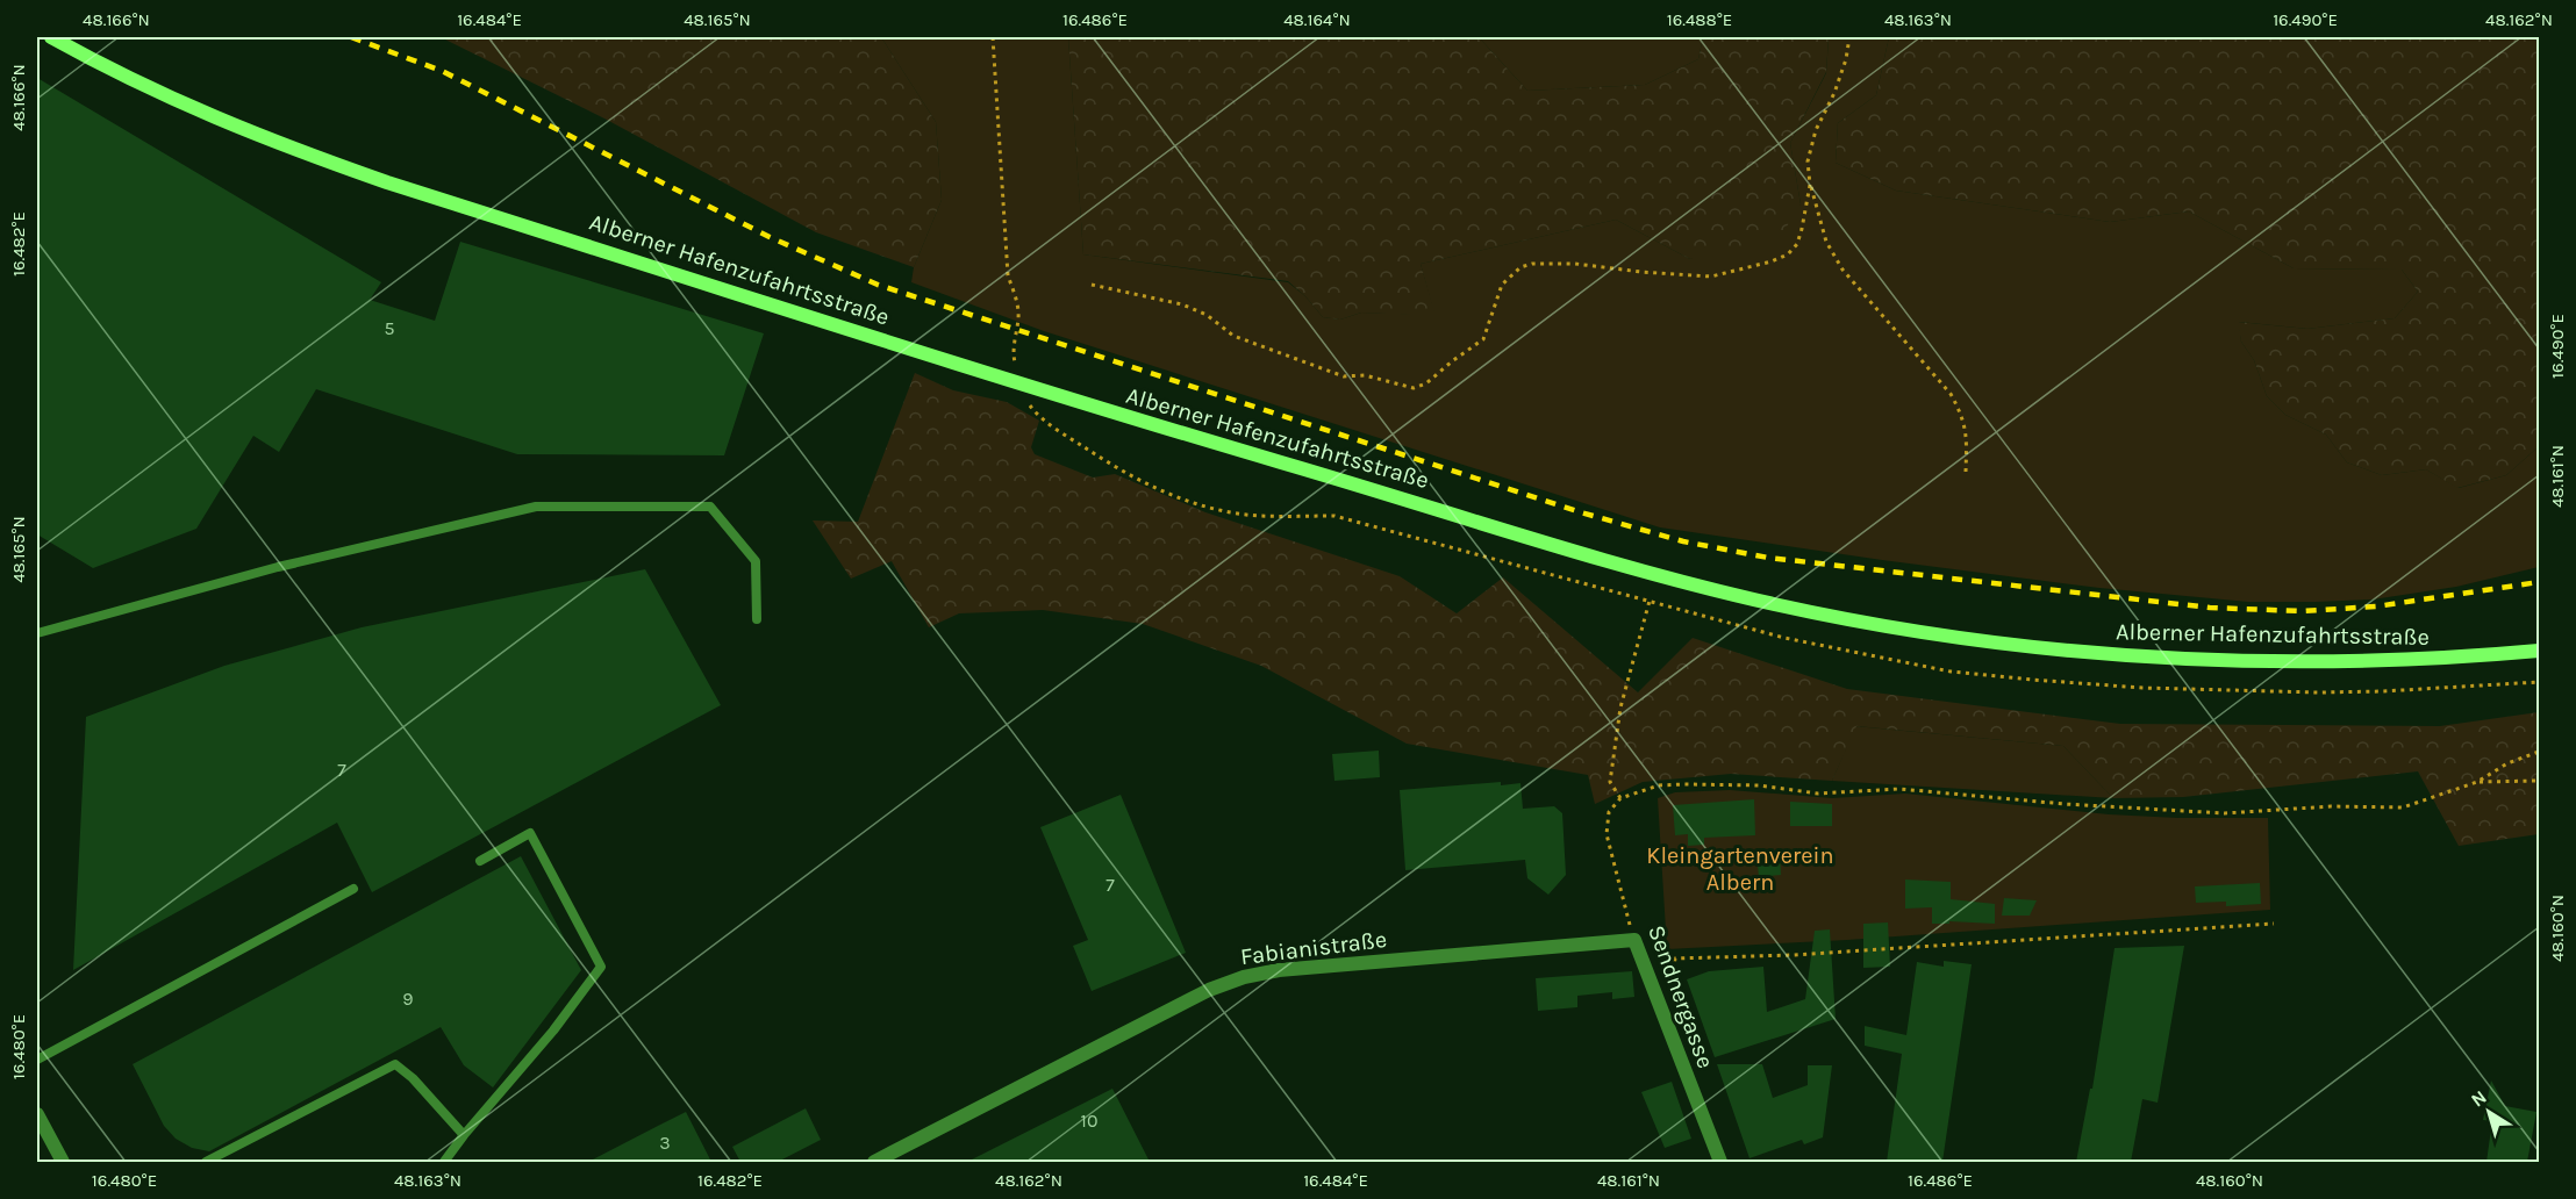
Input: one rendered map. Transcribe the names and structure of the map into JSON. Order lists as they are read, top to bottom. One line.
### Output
{"streets":{"main road":["Alberner Hafenzufahrtsstraße"],"street":["Fabianistraße","Sendnergasse"]},"crossings":[["Fabianistraße","Sendnergasse"]],"parks":["Kleingartenverein Albern"],"house_numbers":["5","7","7","9","10","3"],"north":"top left","coordinates":["48.166°N","16.484°E","48.165°N","16.486°E","48.164°N","16.488°E","48.163°N","16.490°E","48.162°N","16.482°E","48.161°N","48.160°N","16.480°E"]}
